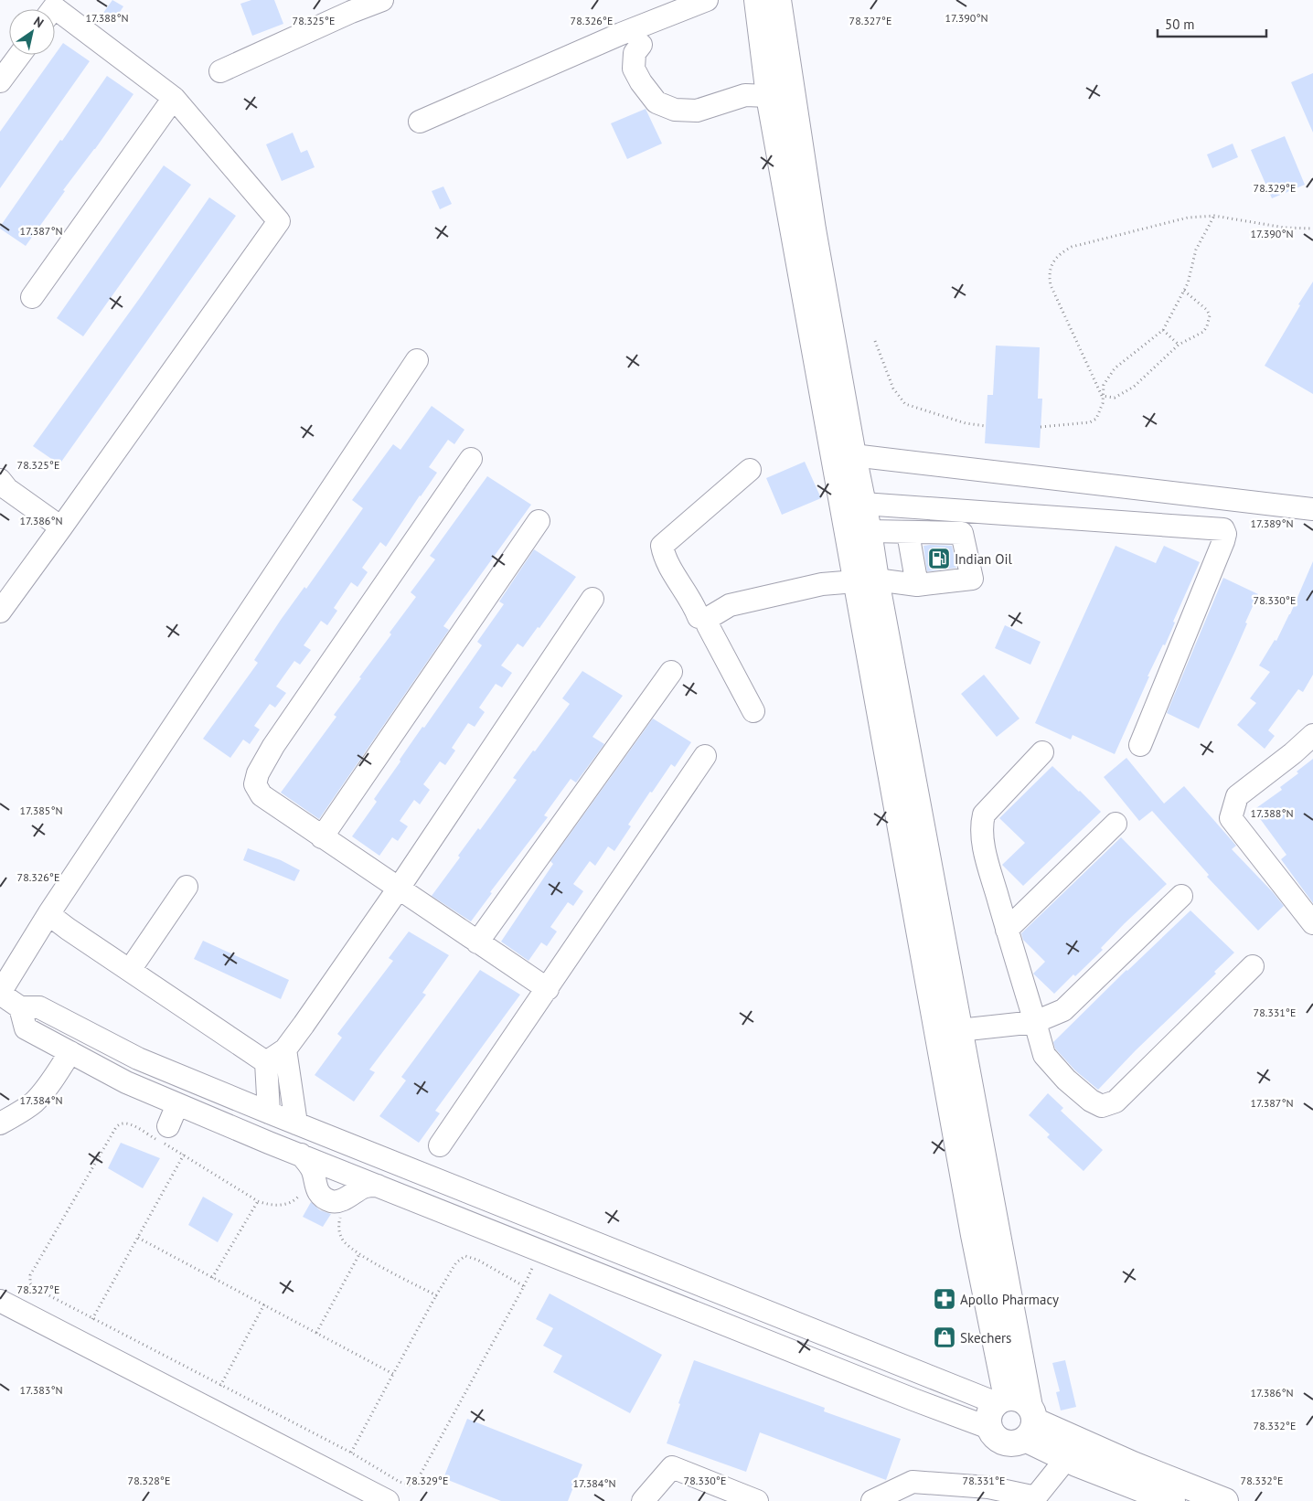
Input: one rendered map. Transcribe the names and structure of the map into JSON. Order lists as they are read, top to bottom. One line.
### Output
{"places":{"fuel station":["Indian Oil"],"pharmacy":["Apollo Pharmacy"],"shop":["Skechers"]},"scale_bar":"50 m","north":"top right","coordinates":["17.388°N","17.390°N","78.325°E","78.326°E","78.327°E","78.329°E","17.387°N","17.386°N","17.389°N","78.330°E","17.385°N","78.331°E","17.384°N","17.383°N","78.332°E","78.328°E"]}
